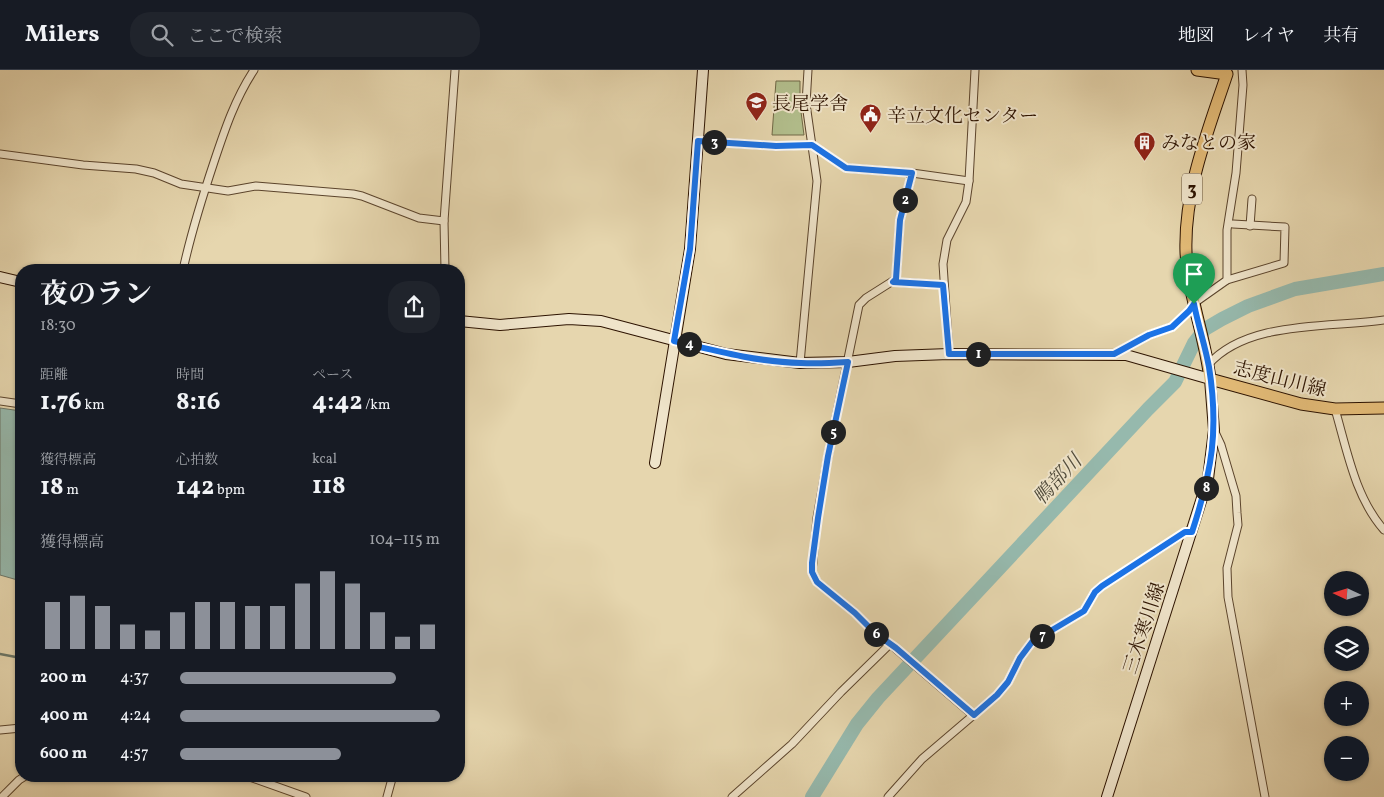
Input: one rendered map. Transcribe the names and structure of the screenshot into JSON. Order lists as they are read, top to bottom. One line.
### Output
{"streets":{"main road":["3","志度山川線"],"street":["三木寒川線"]},"crossings":[["志度山川線","三木寒川線"]],"water":["鴨部川"],"places":{"school or university":["長尾学舎"],"public building":["辛立文化センター"],"building":["みなとの家"]},"north":"left","page":{"header":"Milers","search":"ここで検索","nav":["地図","レイヤ","共有"],"pins":["3","2","4","1","5","8","6","7"],"heading":["夜のラン","18:30"],"stats":[["距離","1.76 km"],["時間","8:16"],["ペース","4:42 /km"],["獲得標高","18 m"],["心拍数","142 bpm"],["kcal","118"]],"chart":["獲得標高","104–115 m"],"map_buttons":["+","−"],"list":[{"name":"200 m","note":"4:37"},{"name":"400 m","note":"4:24"},{"name":"600 m","note":"4:57"}]}}
